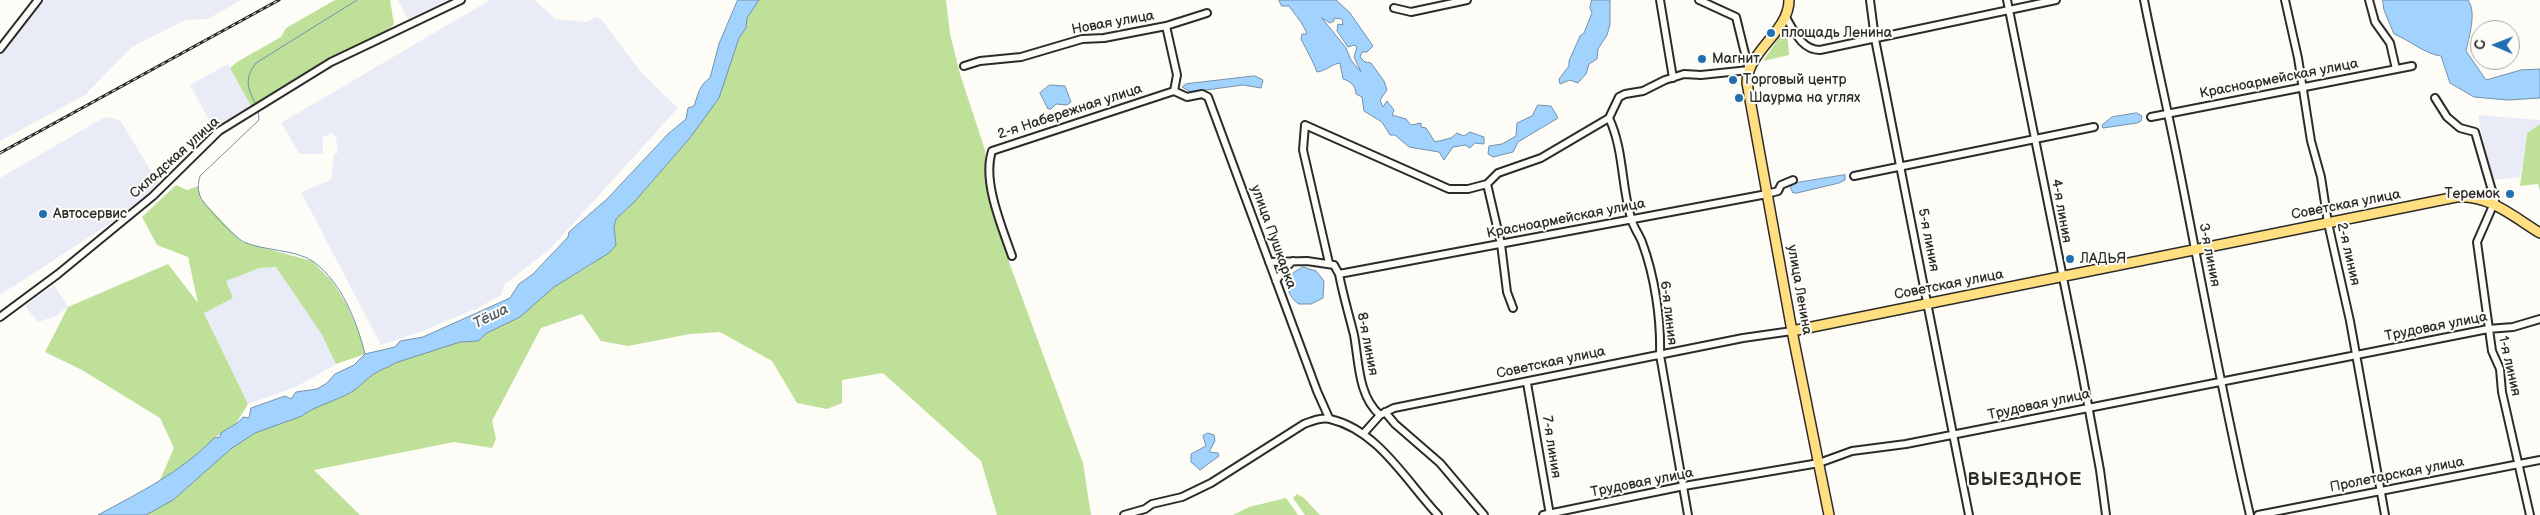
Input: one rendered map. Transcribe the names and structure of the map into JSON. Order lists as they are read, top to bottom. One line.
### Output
{"streets":{"main road":["Советская улица","улица Ленина"],"street":["Новая улица","Красноармейская улица","2-я Набережная улица","Складская улица","4-я линия","улица Пушкарка","5-я линия","2-я линия","3-я линия","6-я линия","Трудовая улица","8-я линия","1-я линия","7-я линия","Пролетарская улица"]},"crossings":[["Красноармейская улица","2-я линия"],["Красноармейская улица","3-я линия"],["Красноармейская улица","улица Ленина"],["Красноармейская улица","6-я линия"],["Красноармейская улица","8-я линия"],["2-я Набережная улица","улица Пушкарка"],["Советская улица","4-я линия"],["Советская улица","5-я линия"],["Советская улица","2-я линия"],["Советская улица","3-я линия"],["Советская улица","улица Ленина"],["Советская улица","6-я линия"],["Советская улица","8-я линия"],["Советская улица","1-я линия"],["Советская улица","7-я линия"],["4-я линия","Трудовая улица"],["5-я линия","Трудовая улица"],["2-я линия","Трудовая улица"],["2-я линия","Пролетарская улица"],["3-я линия","Трудовая улица"],["улица Ленина","Трудовая улица"],["6-я линия","Трудовая улица"],["Трудовая улица","1-я линия"],["Трудовая улица","7-я линия"],["1-я линия","Пролетарская улица"]],"districts":["ВЫЕЗДНОЕ"],"water":["Тёша"],"places":["площадь Ленина","Магнит","Торговый центр","Шаурма на углях","Теремок","Автосервис","ЛАДЬЯ"],"north":"left"}
